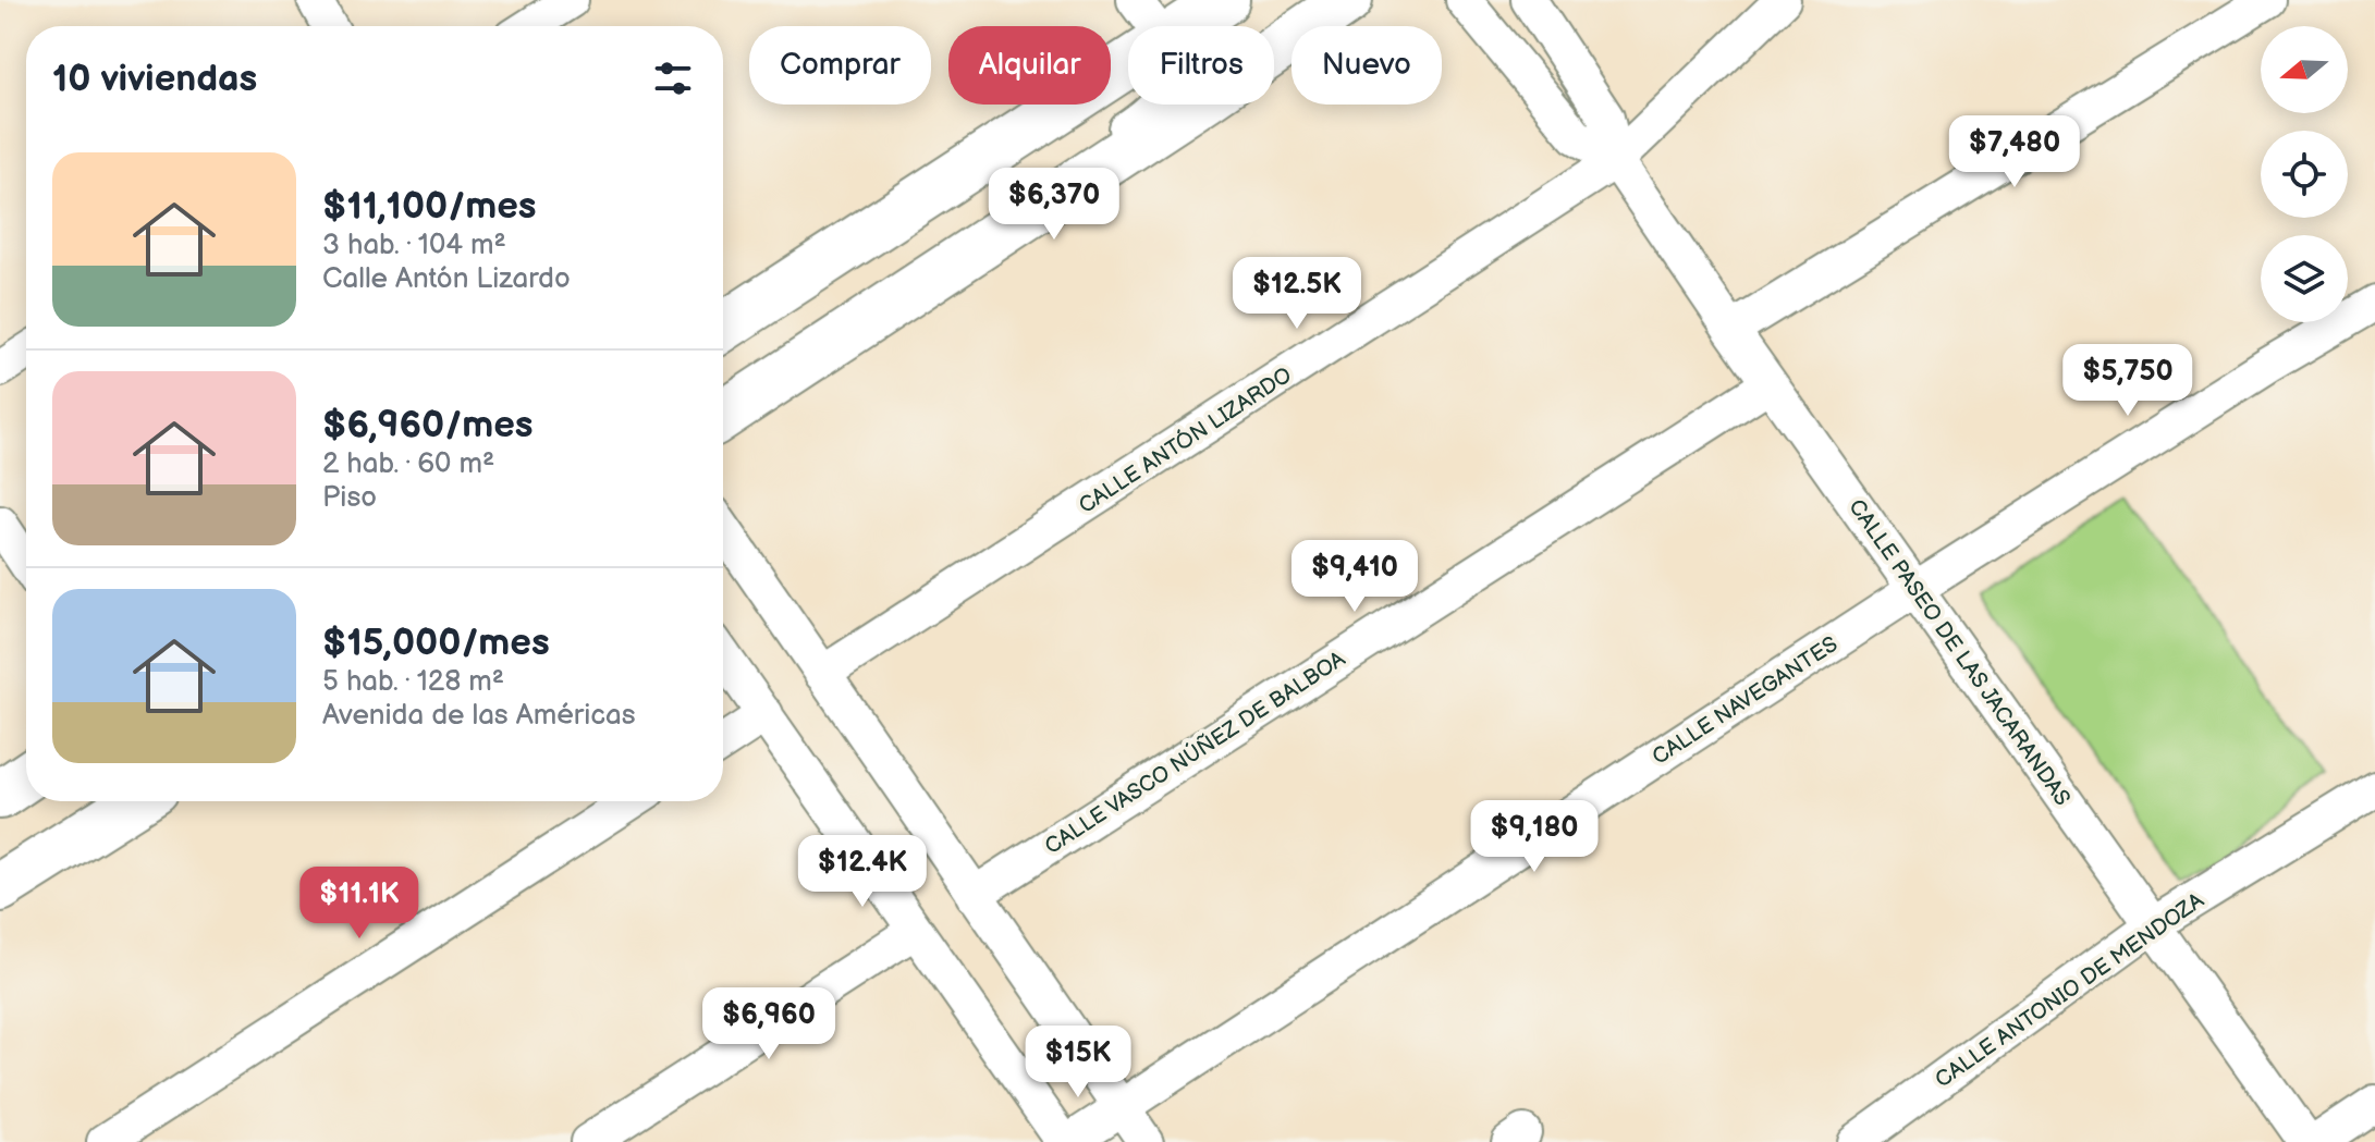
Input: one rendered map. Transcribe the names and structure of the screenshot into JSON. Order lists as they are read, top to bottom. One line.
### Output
{"streets":{"street":["CALLE ANTÓN LIZARDO","CALLE PASEO DE LAS JACARANDAS","CALLE NAVEGANTES","CALLE VASCO NÚÑEZ DE BALBOA","CALLE ANTONIO DE MENDOZA"]},"crossings":[["CALLE ANTÓN LIZARDO","CALLE PASEO DE LAS JACARANDAS"],["CALLE PASEO DE LAS JACARANDAS","CALLE NAVEGANTES"],["CALLE PASEO DE LAS JACARANDAS","CALLE VASCO NÚÑEZ DE BALBOA"],["CALLE PASEO DE LAS JACARANDAS","CALLE ANTONIO DE MENDOZA"]],"north":"left","page":{"chip":["Comprar","Alquilar","Filtros","Nuevo"],"heading":"10 viviendas","price":["$7,480","$6,370","$12.5K","$5,750","$9,410","$9,180","$12.4K","$11.1K","$6,960","$15K"],"list":[{"name":"$11,100/mes","note":"3 hab. · 104 m² · Calle Antón Lizardo"},{"name":"$6,960/mes","note":"2 hab. · 60 m² · Piso"},{"name":"$15,000/mes","note":"5 hab. · 128 m² · Avenida de las Américas"}]}}
